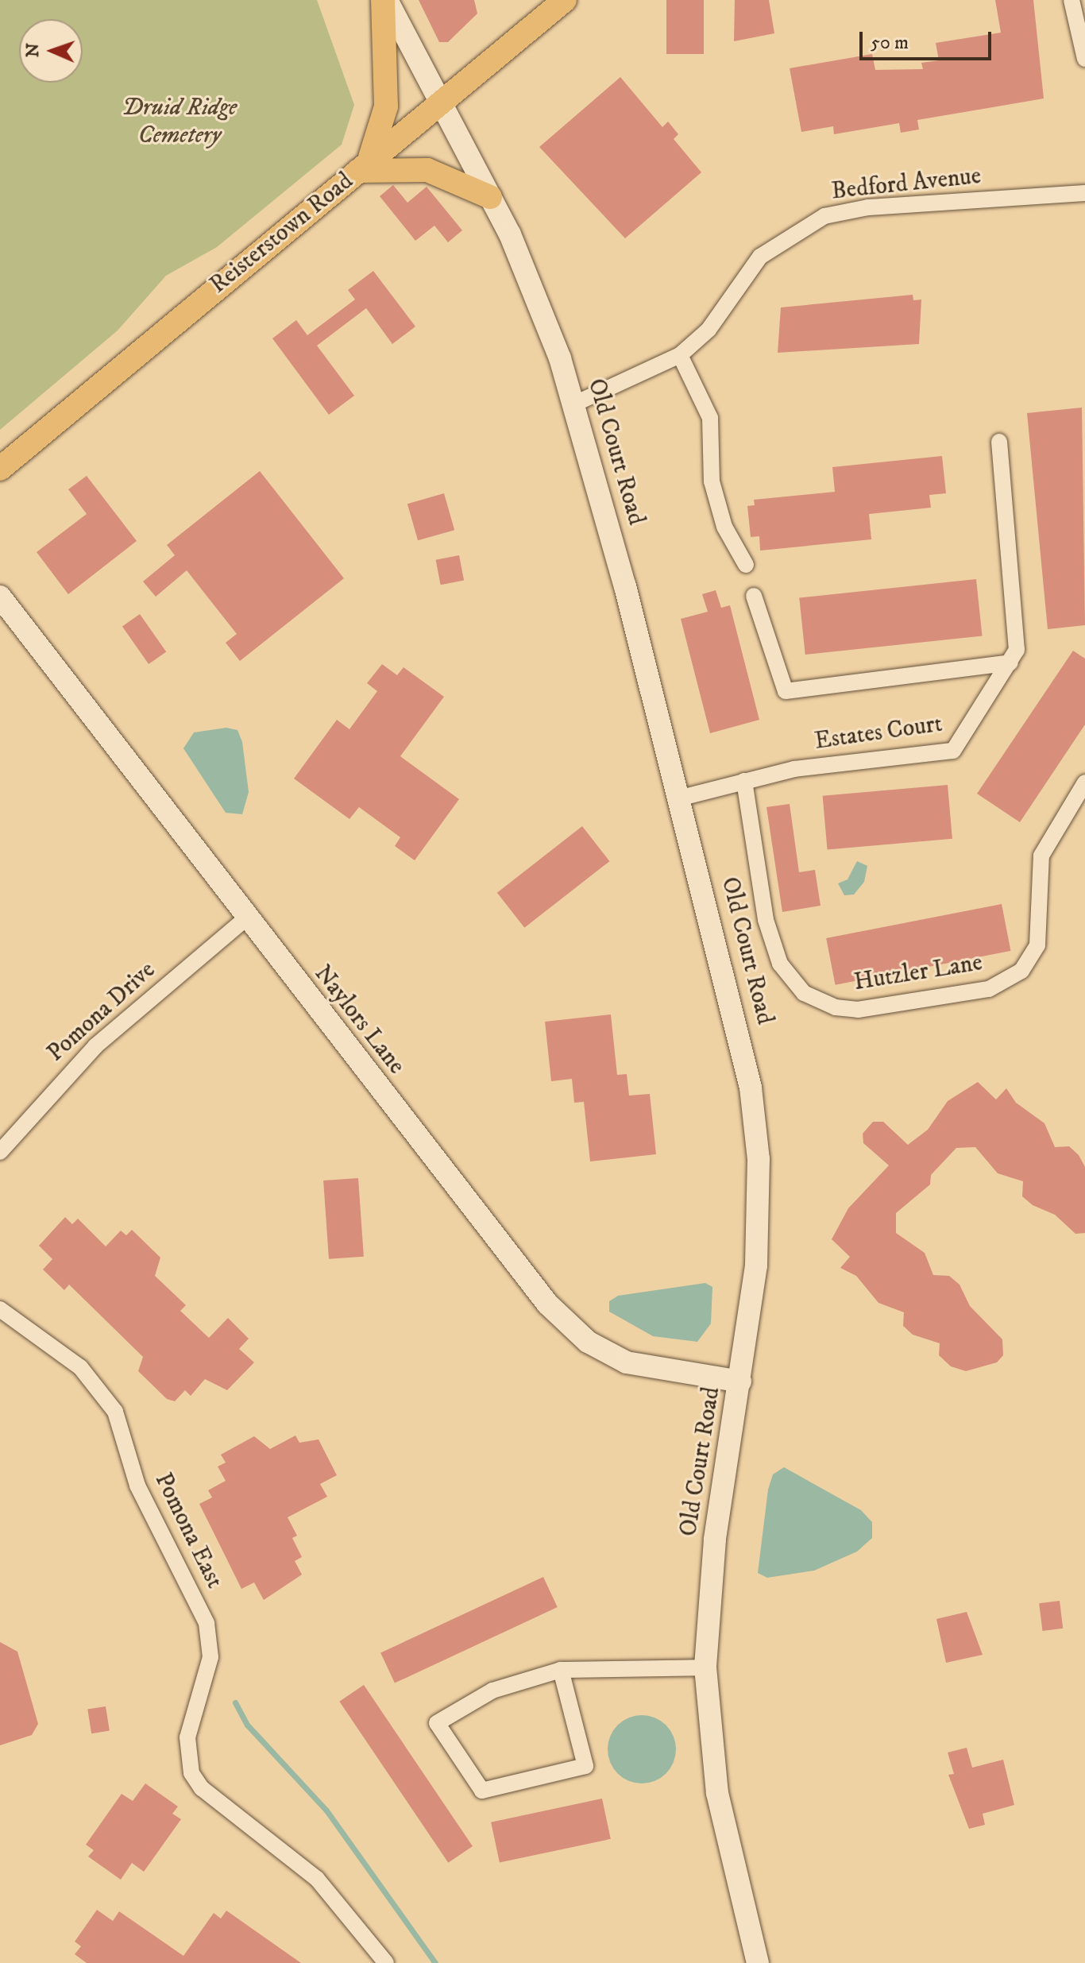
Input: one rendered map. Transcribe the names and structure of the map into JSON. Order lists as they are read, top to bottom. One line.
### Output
{"streets":{"main road":["Reisterstown Road","Old Court Road","Naylors Lane"],"street":["Bedford Avenue","Estates Court","Hutzler Lane","Pomona Drive","Pomona East"]},"crossings":[["Bedford Avenue","Old Court Road"],["Reisterstown Road","Old Court Road"],["Old Court Road","Estates Court"],["Old Court Road","Naylors Lane"],["Estates Court","Hutzler Lane"],["Pomona Drive","Naylors Lane"]],"parks":["Druid Ridge Cemetery"],"scale_bar":"50 m","north":"left"}
